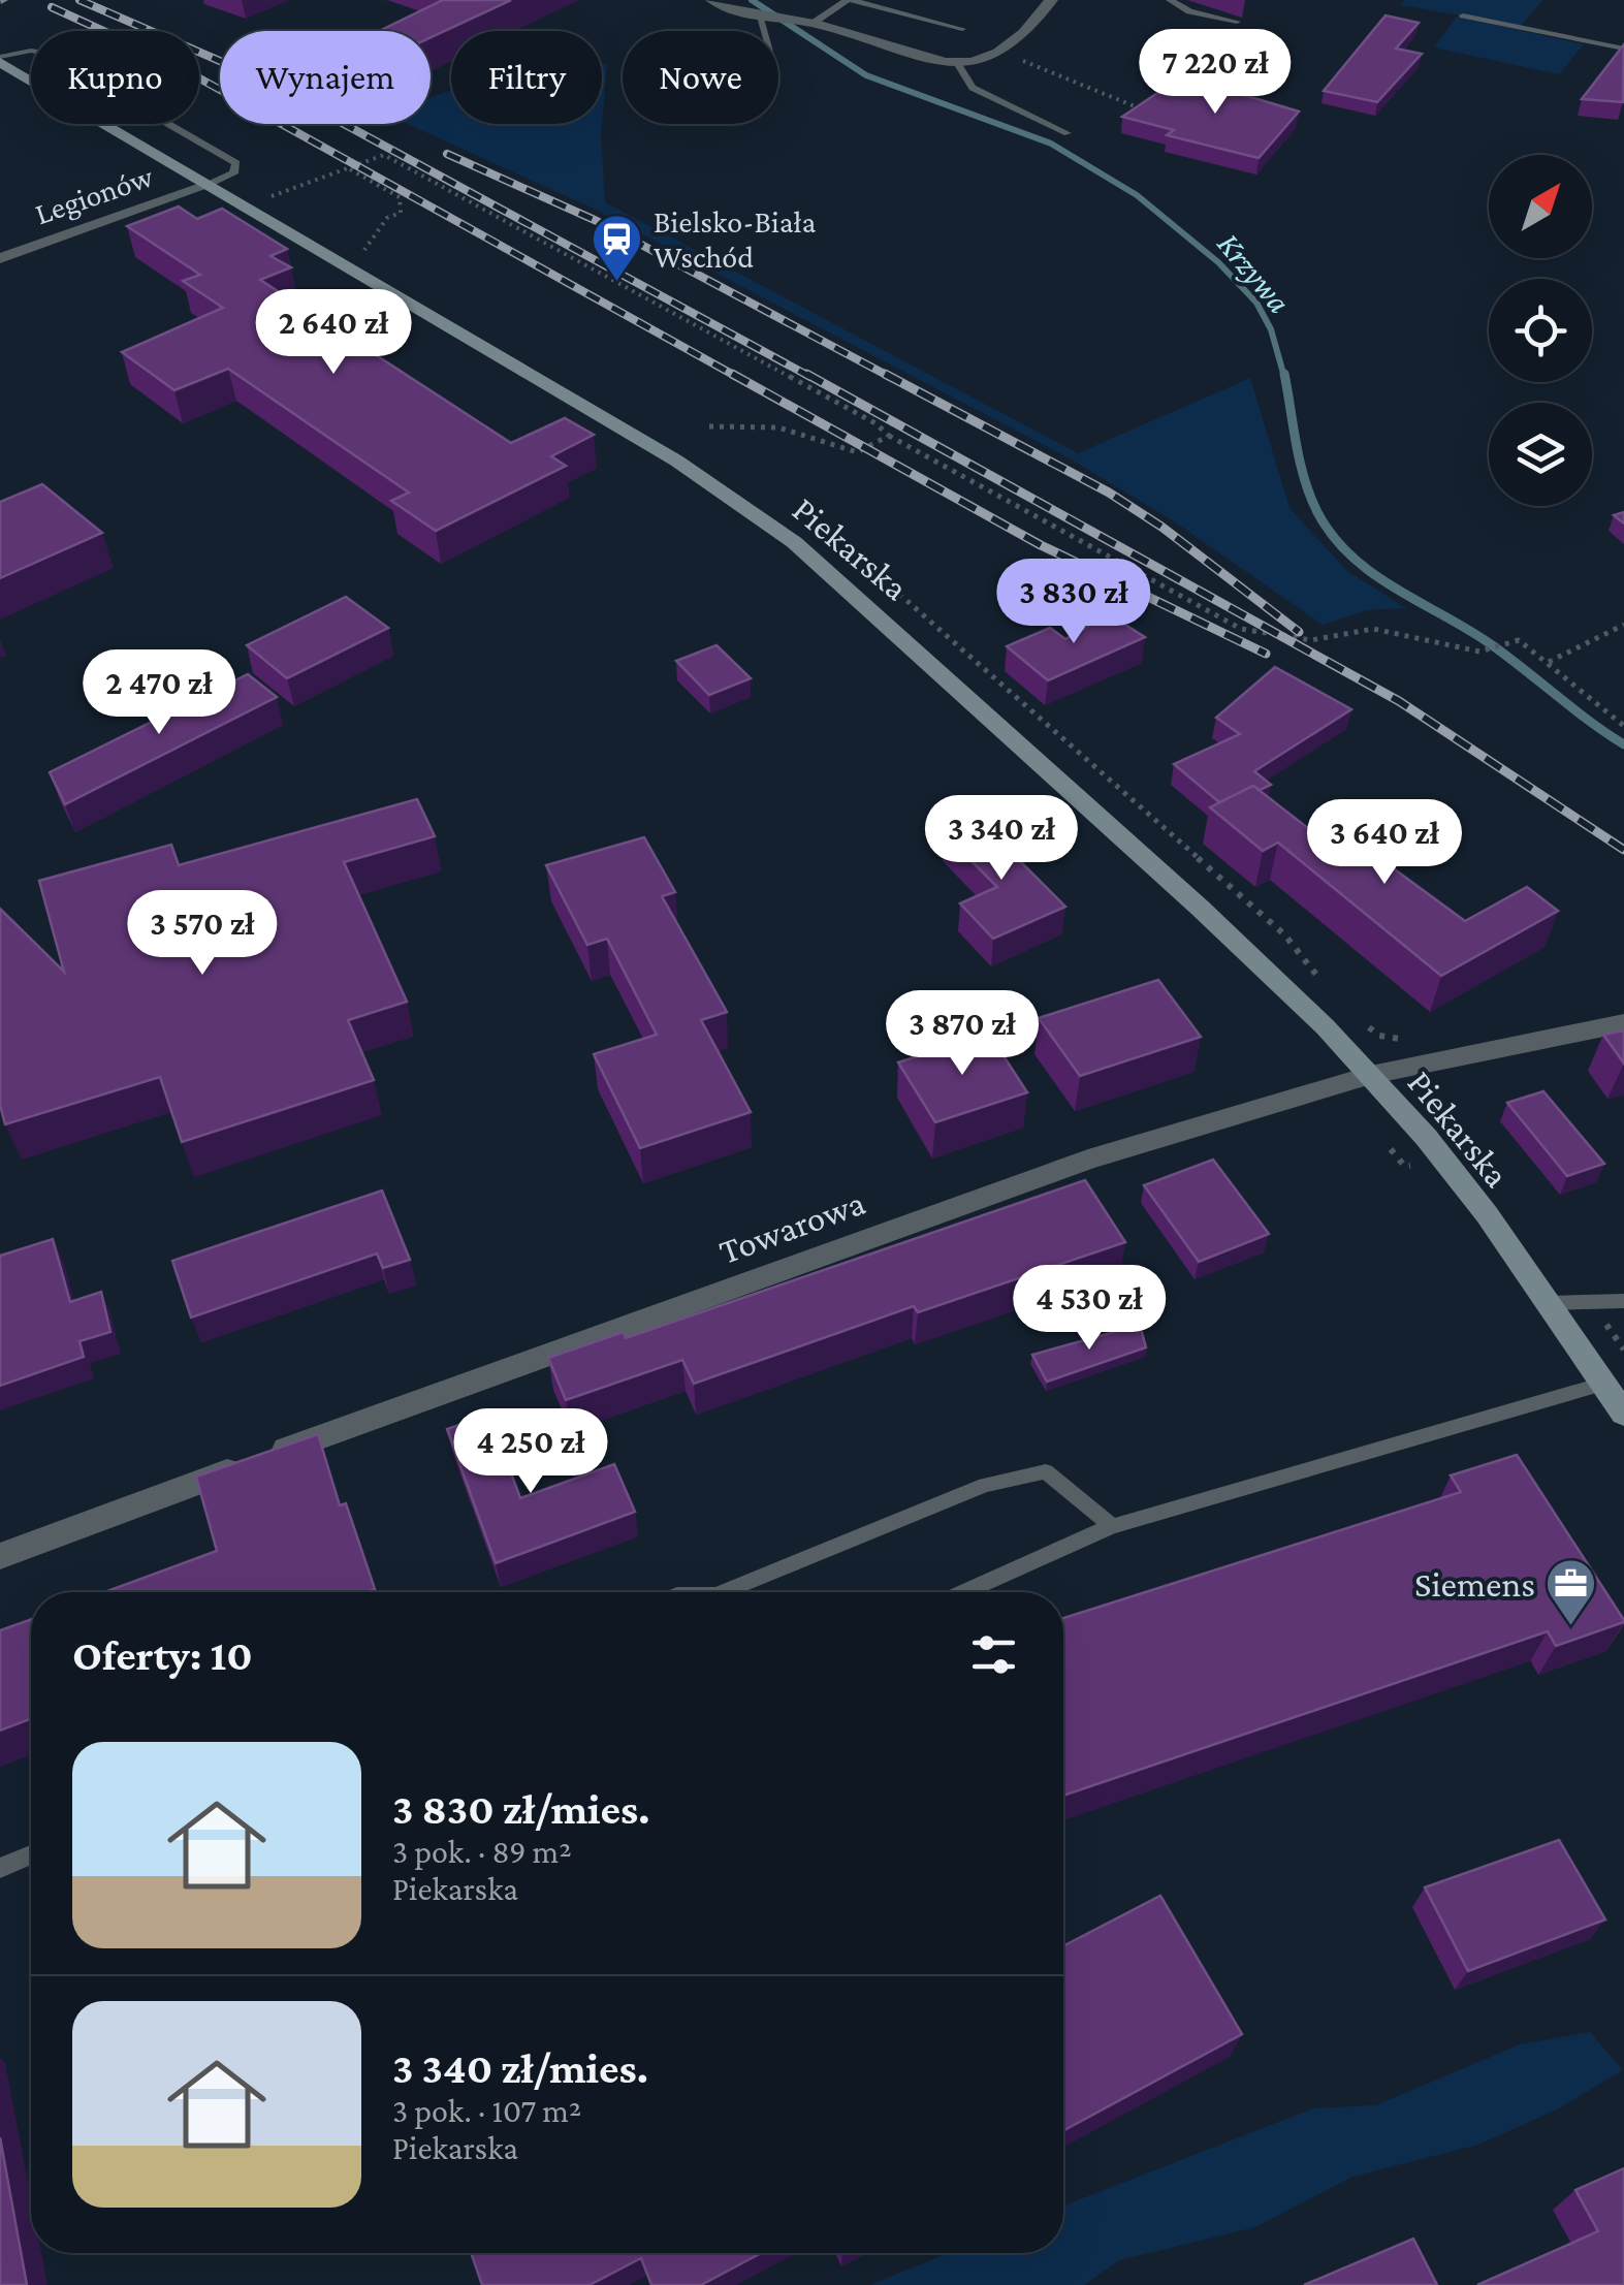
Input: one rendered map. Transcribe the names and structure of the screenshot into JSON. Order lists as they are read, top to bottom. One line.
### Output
{"streets":{"street":["Legionów","Piekarska","Towarowa"]},"crossings":[["Legionów","Piekarska"],["Piekarska","Towarowa"]],"water":["Krzywa"],"places":{"station":["Bielsko-Biała Wschód"],"office":["Siemens"]},"north":"top right","page":{"price":["7 220 zł","2 640 zł","3 830 zł","2 470 zł","3 340 zł","3 640 zł","3 570 zł","3 870 zł","4 530 zł","4 250 zł"],"chip":["Kupno","Wynajem","Filtry","Nowe"],"heading":"Oferty: 10","list":[{"name":"3 830 zł/mies.","note":"3 pok. · 89 m² · Piekarska"},{"name":"3 340 zł/mies.","note":"3 pok. · 107 m² · Piekarska"}]}}
